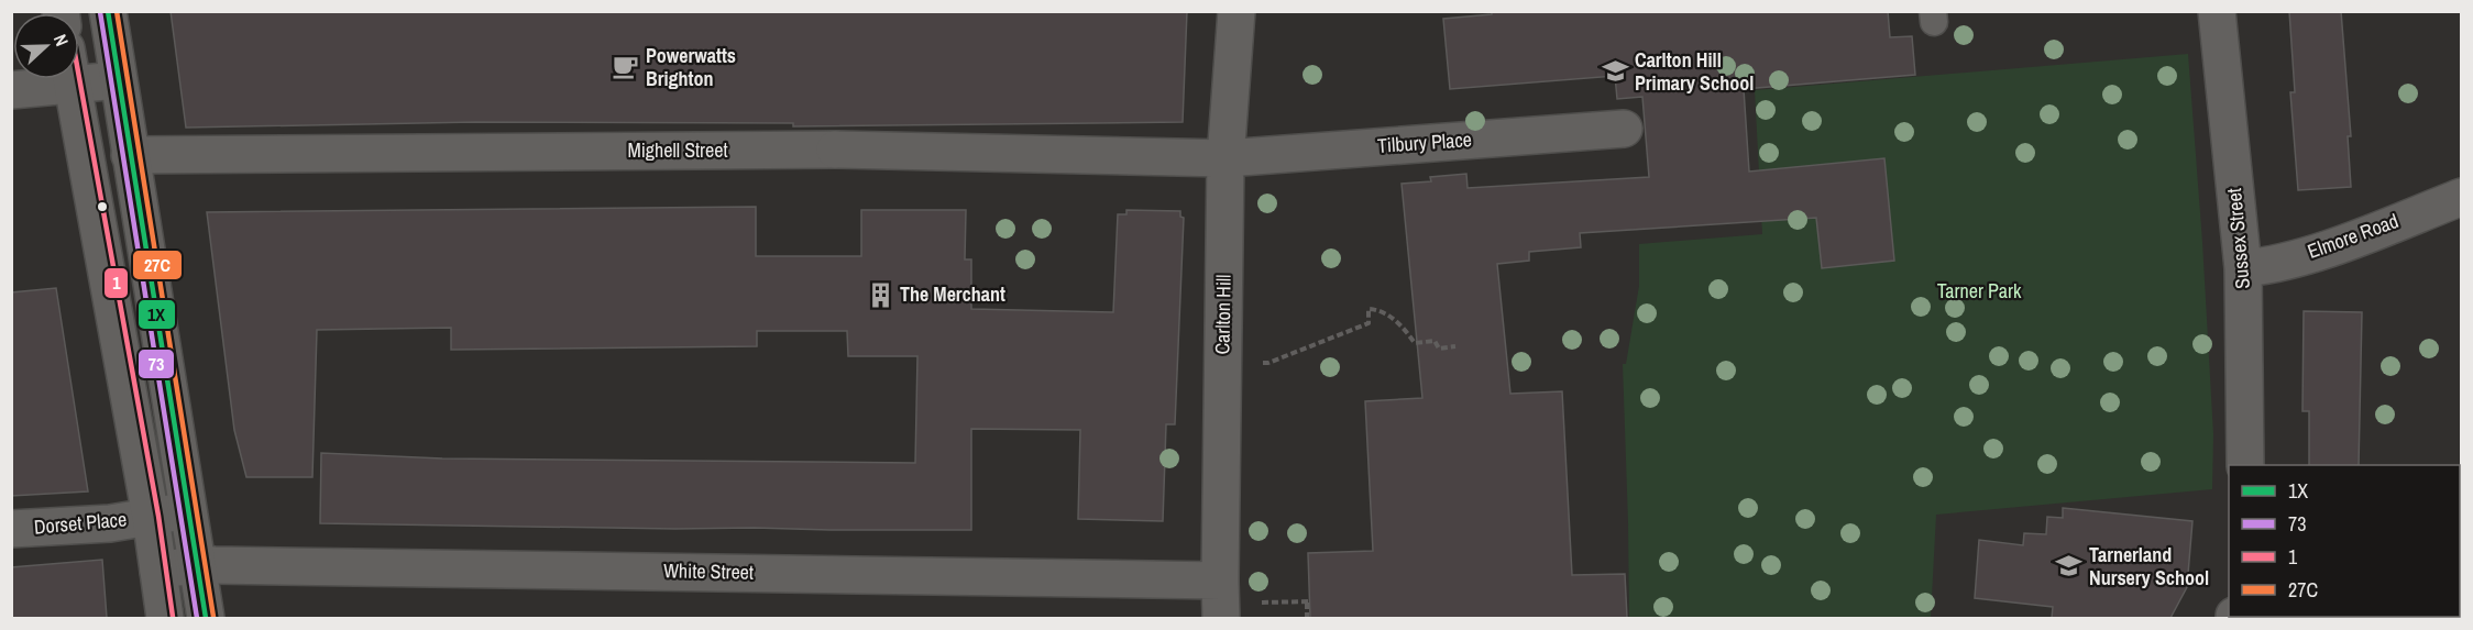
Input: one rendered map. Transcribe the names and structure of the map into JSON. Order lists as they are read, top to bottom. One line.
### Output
{"streets":{"street":["Tilbury Place","Mighell Street","Elmore Road","Sussex Street","Carlton Hill","Dorset Place","White Street"]},"crossings":[["Tilbury Place","Mighell Street"],["Tilbury Place","Carlton Hill"],["Mighell Street","Carlton Hill"],["Elmore Road","Sussex Street"],["Carlton Hill","White Street"]],"parks":["Tarner Park"],"places":{"cafe":["Powerwatts Brighton"],"school or university":["Carlton Hill Primary School","Tarnerland Nursery School"],"building":["The Merchant"]},"lines":["transit line 1X","transit line 27C","transit line 73","transit line 1"],"legend":["1X","73","1","27C"],"north":"right"}
